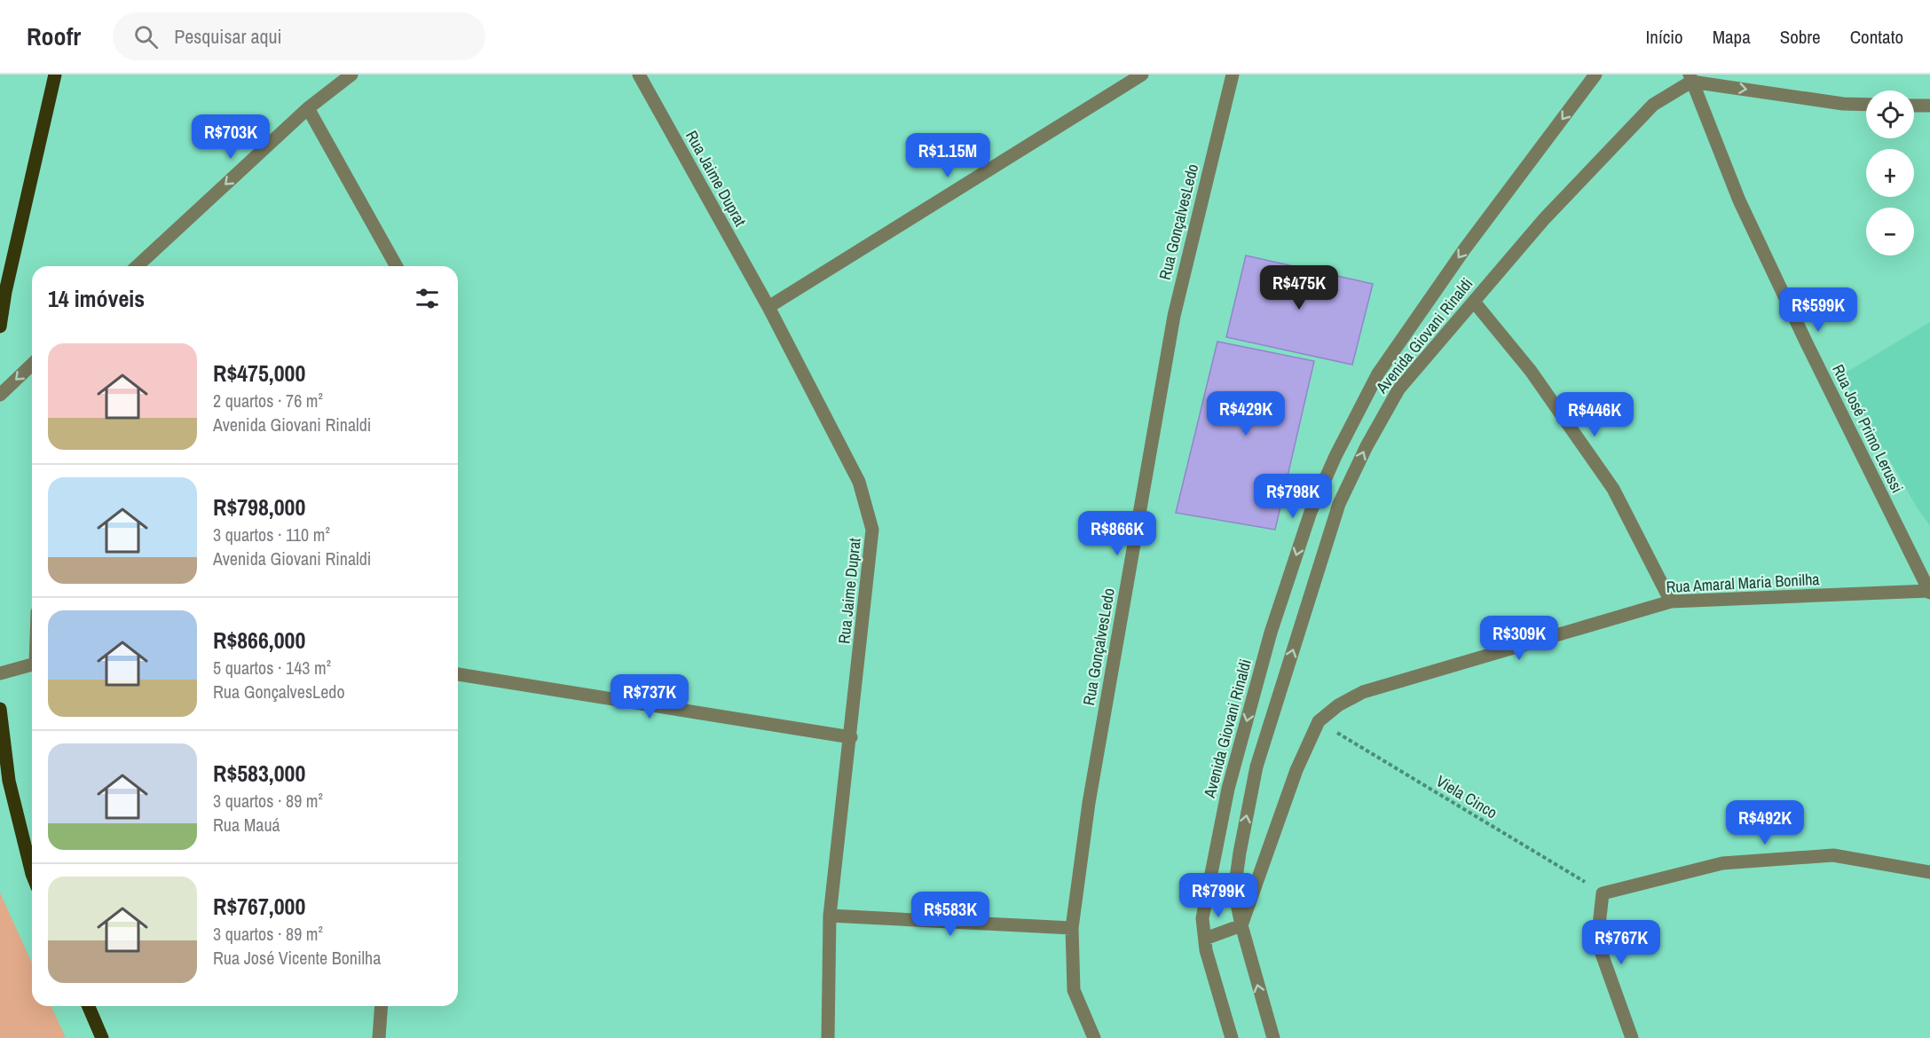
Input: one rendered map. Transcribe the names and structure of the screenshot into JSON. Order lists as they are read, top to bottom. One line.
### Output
{"streets":{"street":["Rua Jaime Duprat","Rua GonçalvesLedo","Avenida Giovani Rinaldi","Rua José Primo Lerussi","Rua Amaral Maria Bonilha"],"path":["Viela Cinco"]},"crossings":[["Avenida Giovani Rinaldi","Rua José Primo Lerussi"],["Avenida Giovani Rinaldi","Rua Amaral Maria Bonilha"],["Rua José Primo Lerussi","Rua Amaral Maria Bonilha"],["Rua Amaral Maria Bonilha","Viela Cinco"]],"page":{"header":"Roofr","search":"Pesquisar aqui","nav":["Início","Mapa","Sobre","Contato"],"map_buttons":["+","−"],"price":["R$703K","R$1.15M","R$475K","R$599K","R$429K","R$446K","R$798K","R$866K","R$309K","R$737K","R$492K","R$799K","R$583K","R$767K"],"heading":"14 imóveis","list":[{"name":"R$475,000","note":"2 quartos · 76 m² · Avenida Giovani Rinaldi"},{"name":"R$798,000","note":"3 quartos · 110 m² · Avenida Giovani Rinaldi"},{"name":"R$866,000","note":"5 quartos · 143 m² · Rua GonçalvesLedo"},{"name":"R$583,000","note":"3 quartos · 89 m² · Rua Mauá"},{"name":"R$767,000","note":"3 quartos · 89 m² · Rua José Vicente Bonilha"}]}}
